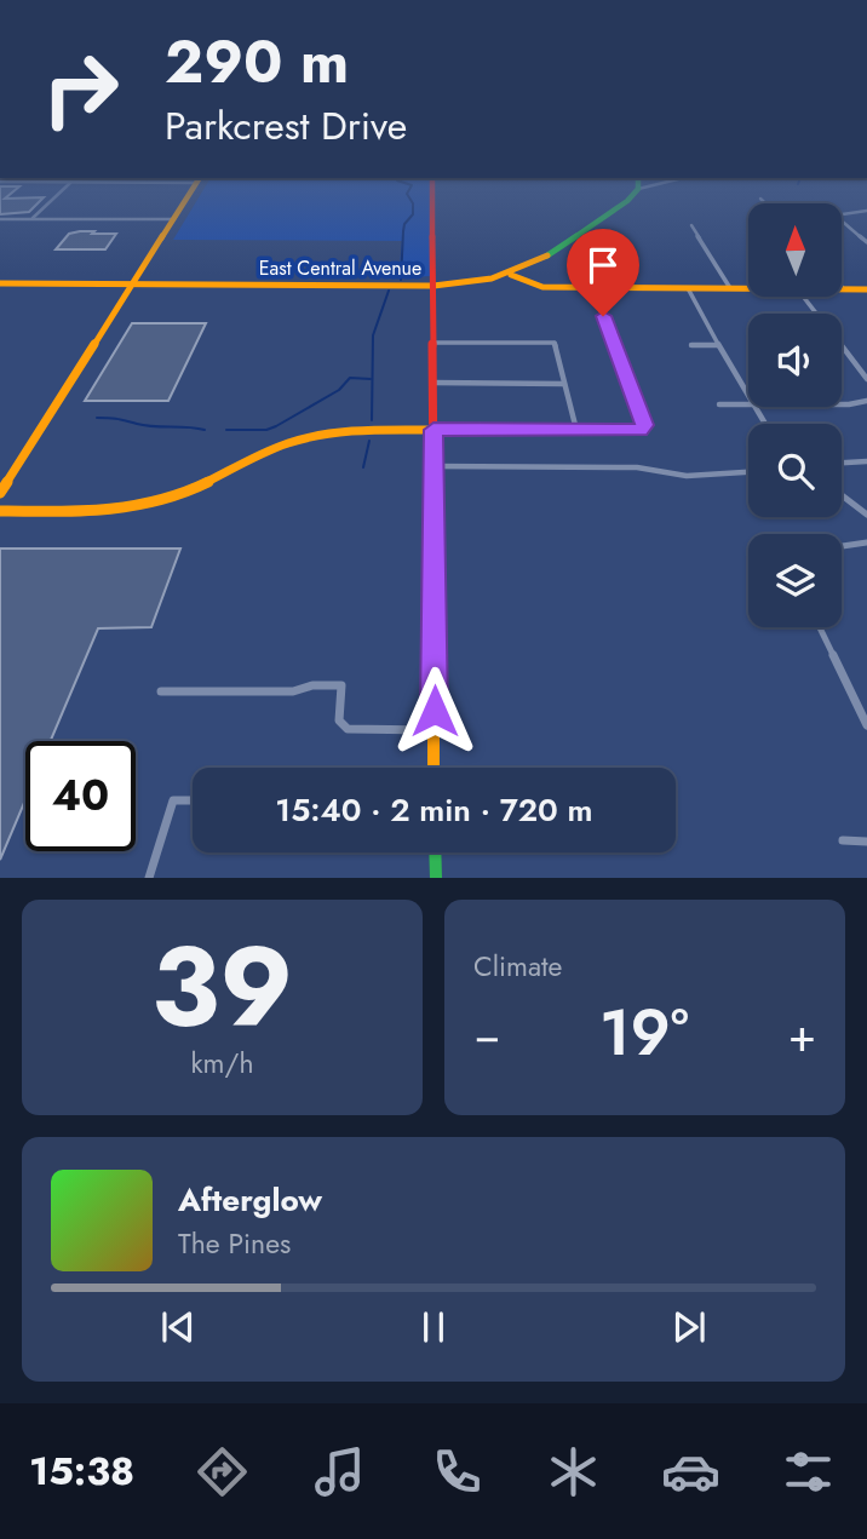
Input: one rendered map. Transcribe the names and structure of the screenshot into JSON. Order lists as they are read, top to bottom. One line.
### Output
{"streets":{"street":["East Central Avenue"]},"north":"top","page":{"turn":["290 m","Parkcrest Drive"],"limit":"40","trip":"15:40 · 2 min · 720 m","tile":[["39","km/h"],"Climate"],"heat":["−","19°","+"],"song":["Afterglow","The Pines"],"tabs":"15:38"}}
